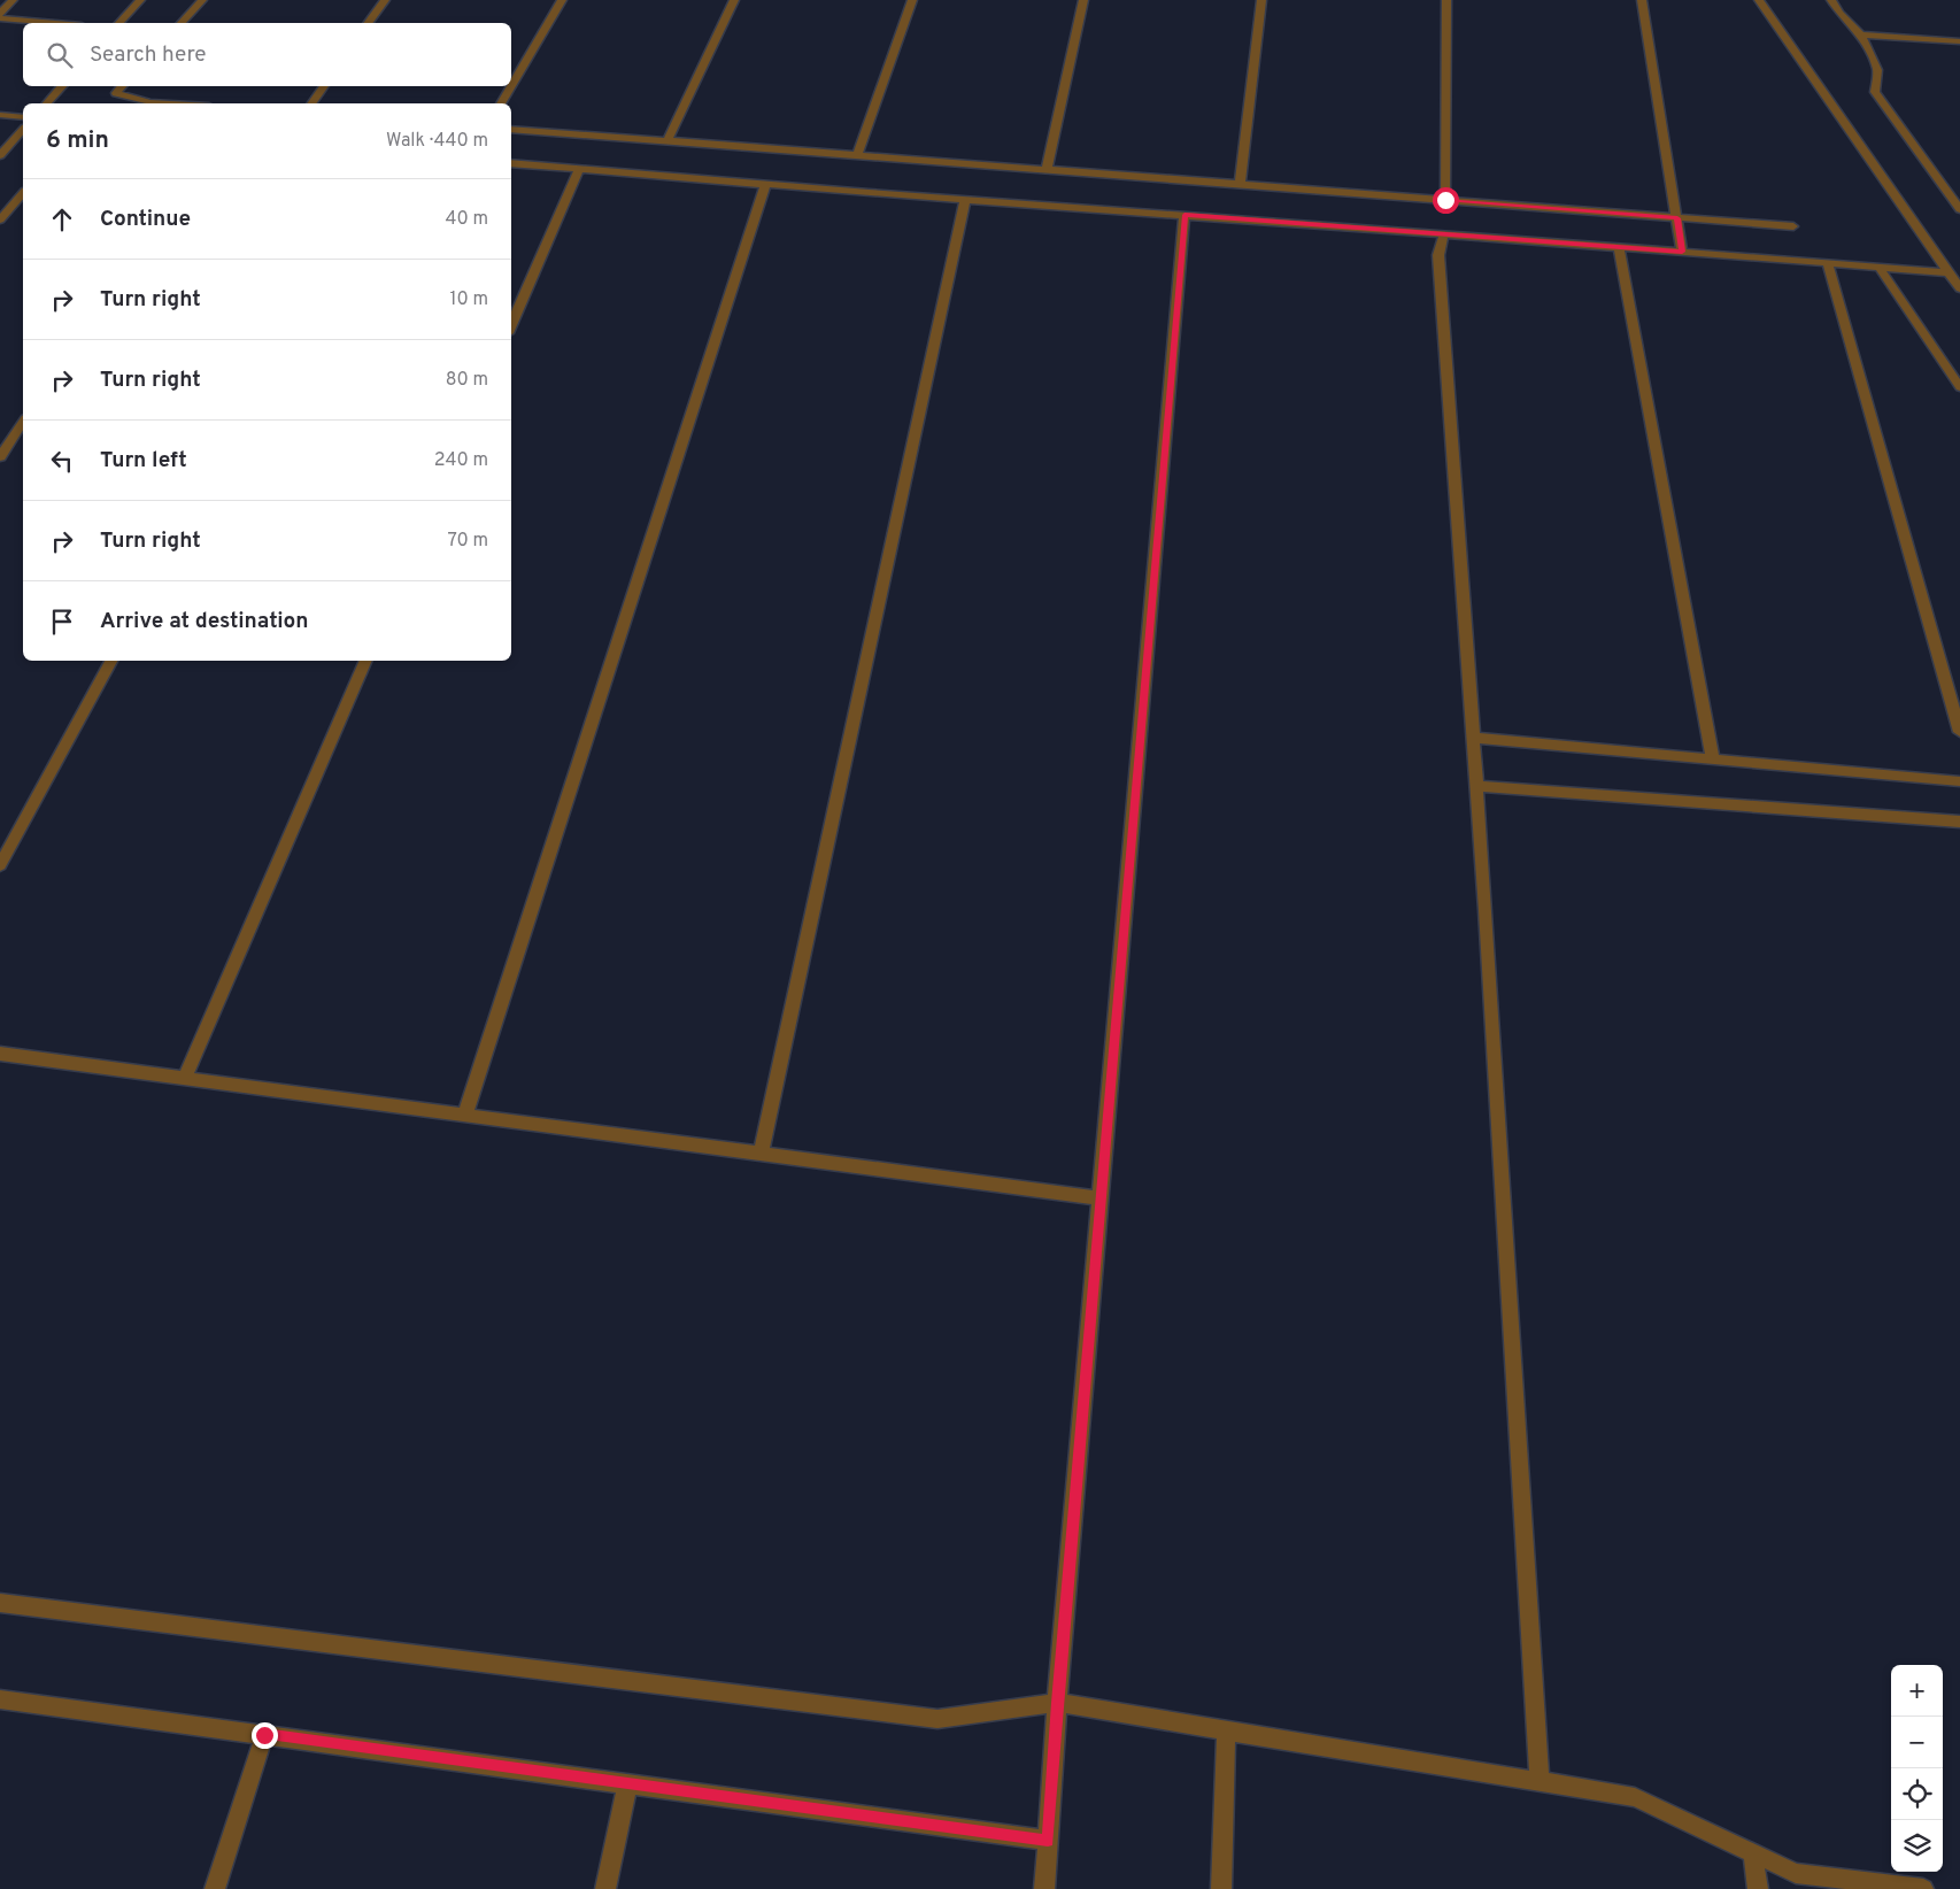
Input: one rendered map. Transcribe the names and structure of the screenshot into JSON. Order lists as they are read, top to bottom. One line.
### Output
{"page":{"search":"Search here","heading":["6 min","Walk · 440 m"],"list":[["Continue","40 m"],["Turn right","10 m"],["Turn right","80 m"],["Turn left","240 m"],["Turn right","70 m"],"Arrive at destination"],"map_buttons":["+","−"]}}
